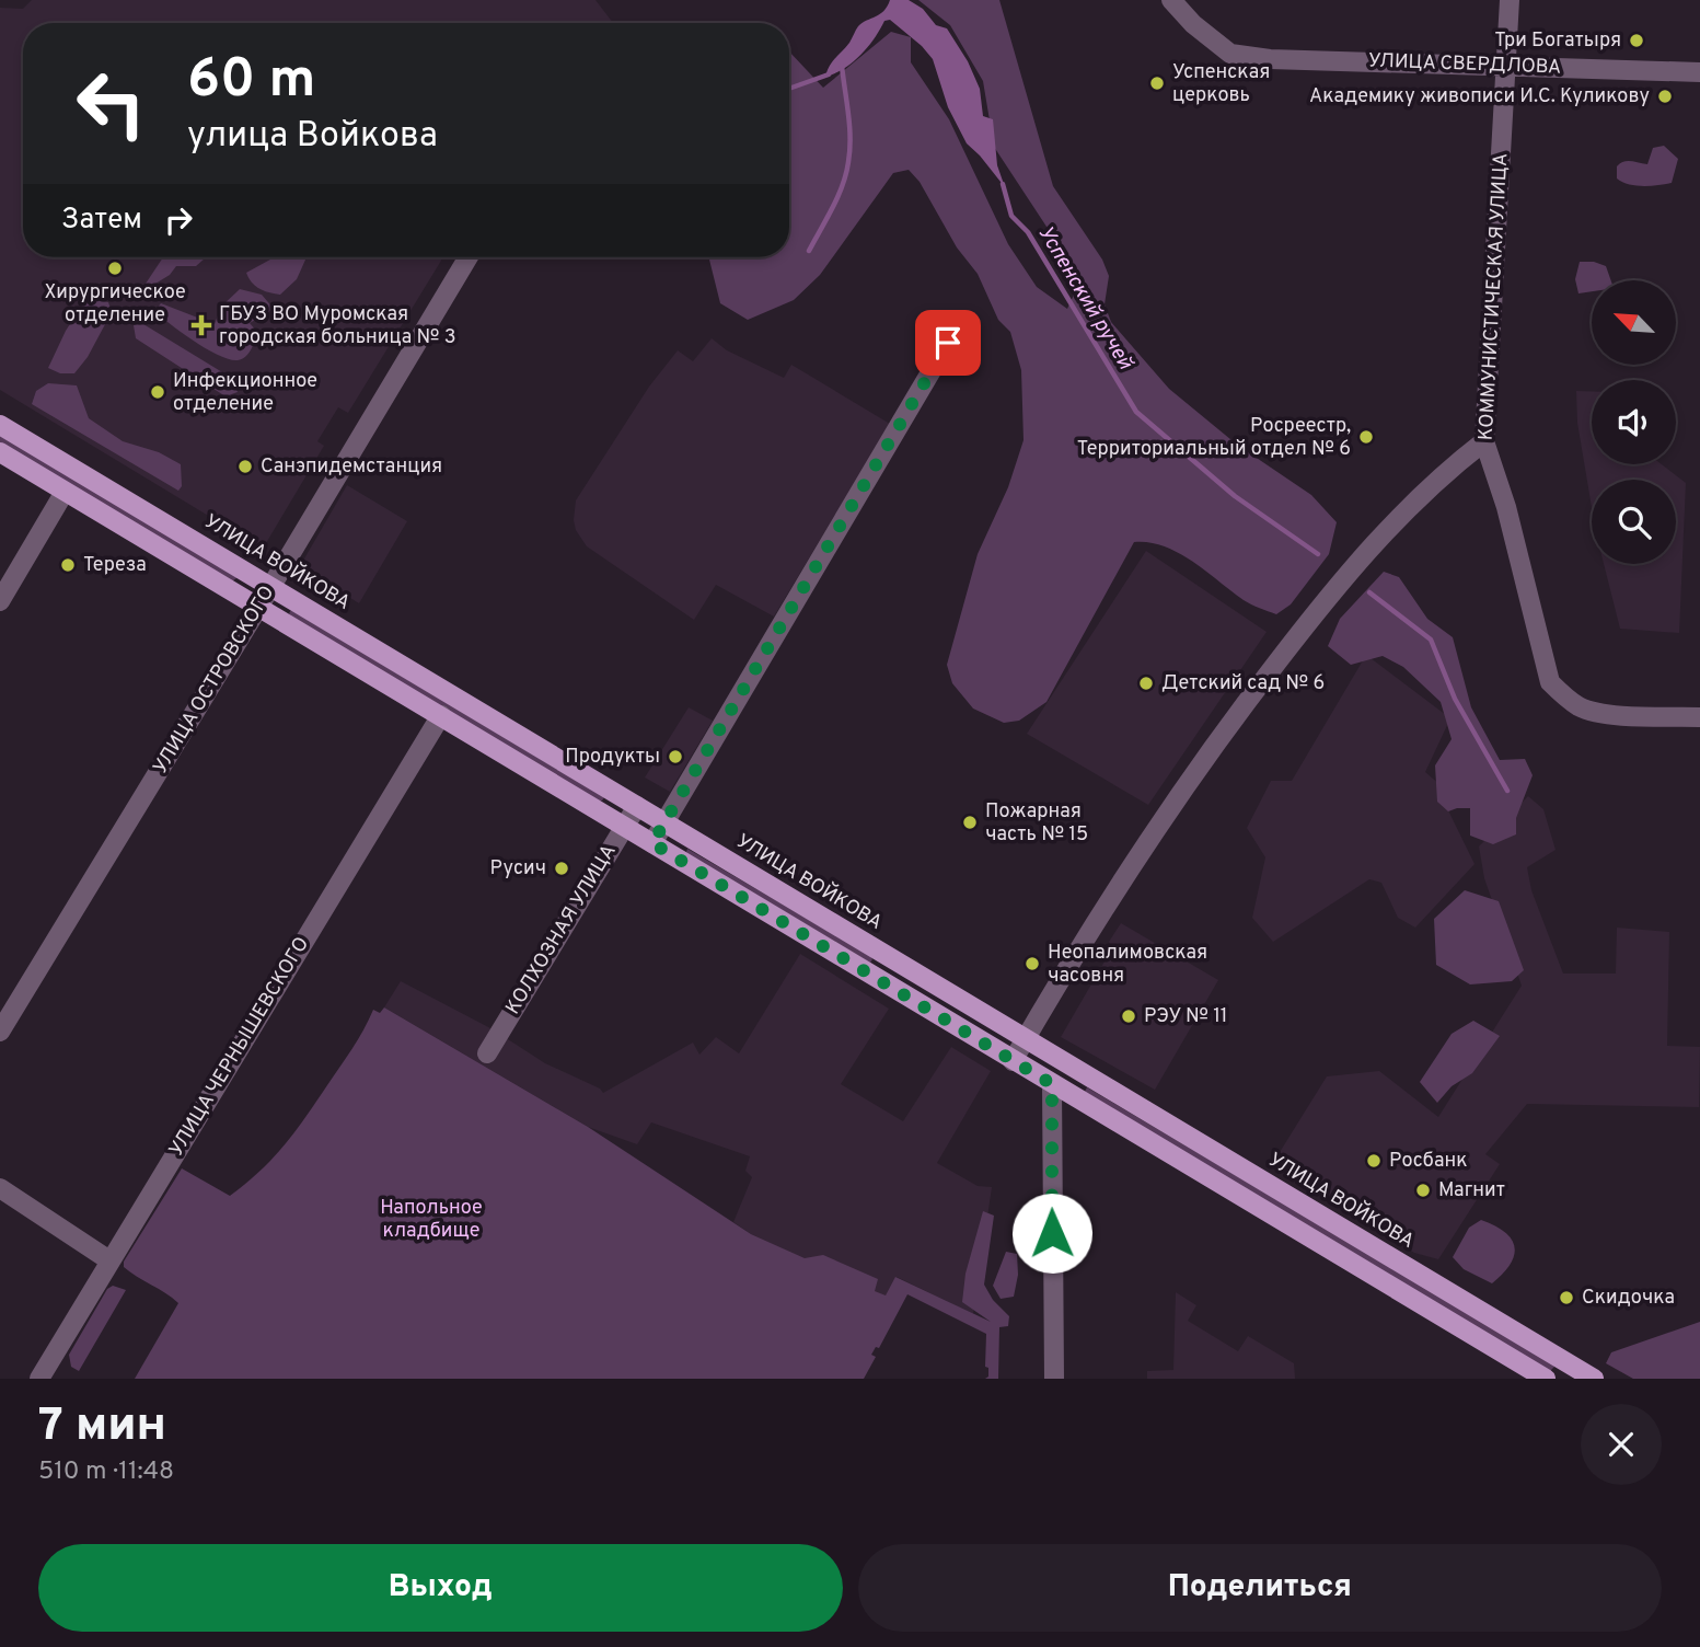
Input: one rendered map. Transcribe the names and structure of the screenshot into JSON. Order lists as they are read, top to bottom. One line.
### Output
{"streets":{"main road":["УЛИЦА ВОЙКОВА"],"street":["УЛИЦА СВЕРДЛОВА","КОММУНИСТИЧЕСКАЯ УЛИЦА","УЛИЦА ОСТРОВСКОГО","КОЛХОЗНАЯ УЛИЦА","УЛИЦА ЧЕРНЫШЕВСКОГО"]},"crossings":[["УЛИЦА СВЕРДЛОВА","КОММУНИСТИЧЕСКАЯ УЛИЦА"],["УЛИЦА ВОЙКОВА","УЛИЦА ОСТРОВСКОГО"],["УЛИЦА ВОЙКОВА","КОЛХОЗНАЯ УЛИЦА"]],"water":["Успенский ручей"],"parks":["Напольное кладбище"],"places":{"other":["Три Богатыря","Успенская церковь","Академику живописи И.С. Куликову","Хирургическое отделение","Инфекционное отделение","Росреестр, Территориальный отдел № 6","Cанэпидемстанция","Тереза","Детский сад № 6","Продукты","Пожарная часть № 15","Русич","Неопалимовская часовня","РЭУ № 11","Росбанк","Магнит","Скидочка"],"health":["ГБУЗ ВО Муромская городская больница № 3"]},"north":"top left","page":{"turn":["60 m","улица Войкова"],"then":"Затем","heading":["7 мин","510 m · 11:48"],"buttons":["Выход","Поделиться"]}}
